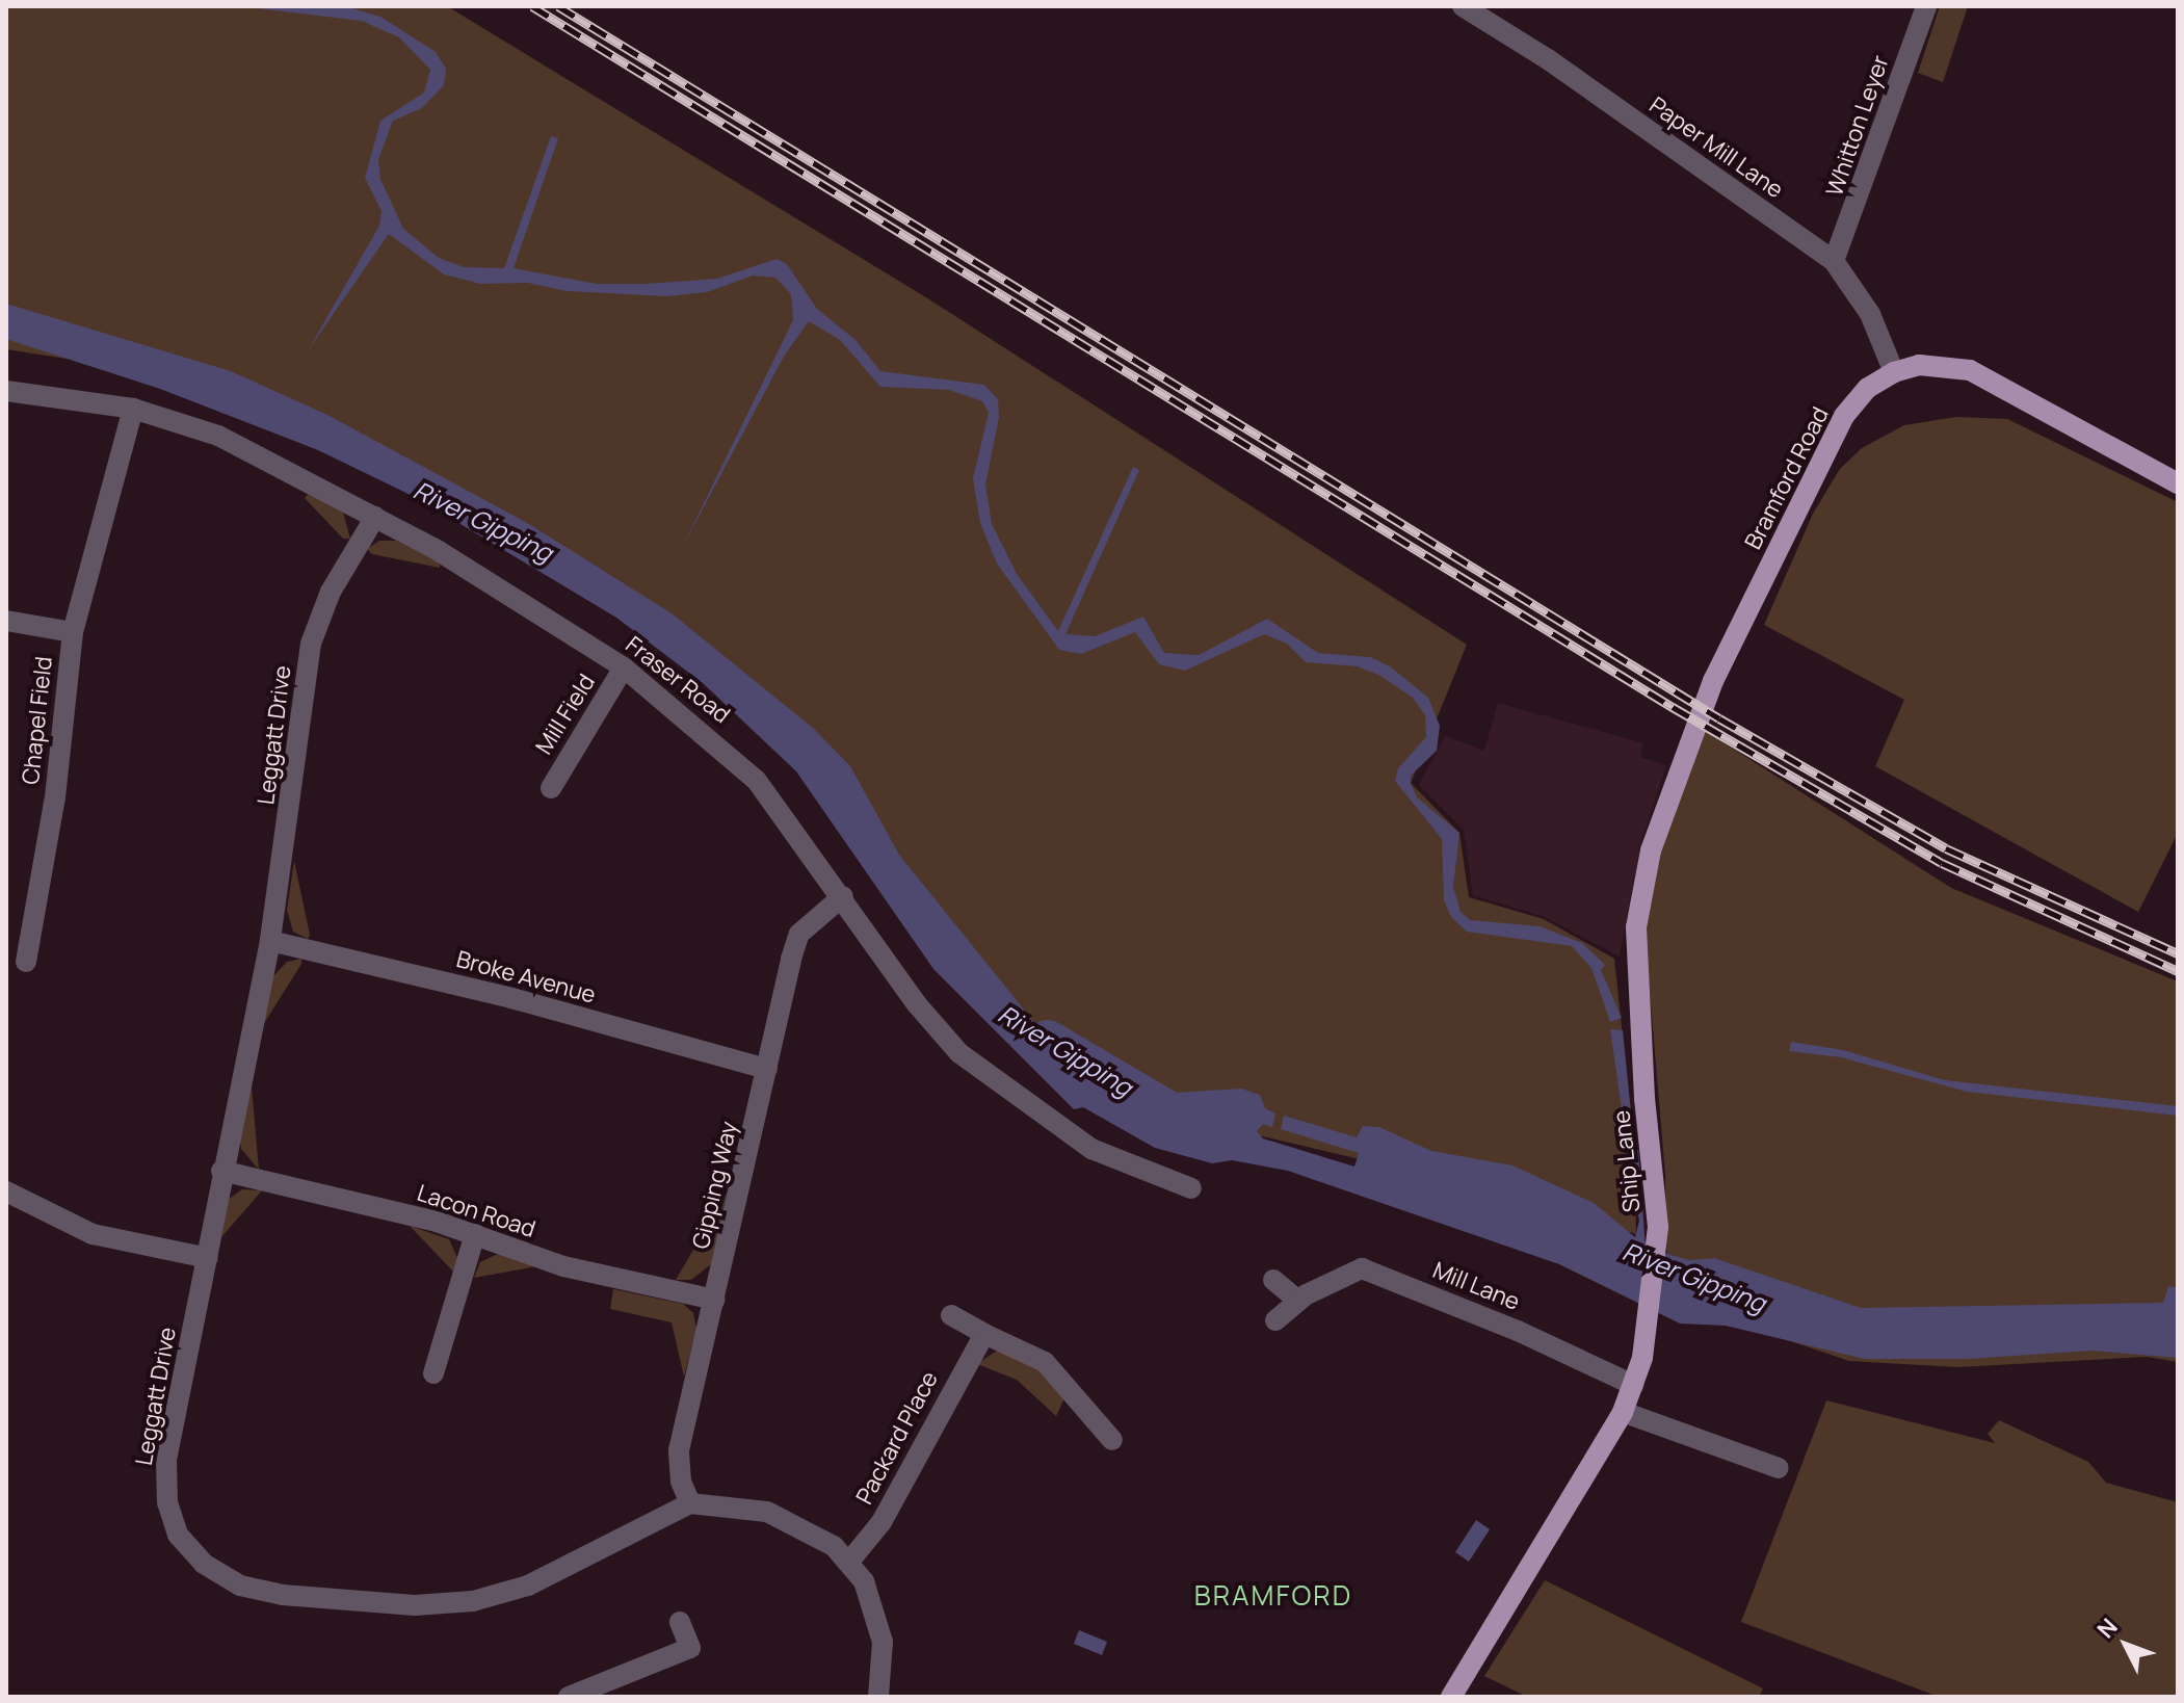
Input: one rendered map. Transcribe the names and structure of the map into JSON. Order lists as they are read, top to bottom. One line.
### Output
{"streets":{"main road":["Bramford Road","Ship Lane"],"street":["Whitton Leyer","Paper Mill Lane","Fraser Road","Mill Field","Chapel Field","Leggatt Drive","Broke Avenue","Gipping Way","Lacon Road","Mill Lane","Packard Place"]},"crossings":[["Whitton Leyer","Paper Mill Lane"],["Paper Mill Lane","Bramford Road"],["Bramford Road","Ship Lane"],["Fraser Road","Mill Field"],["Fraser Road","Chapel Field"],["Fraser Road","Leggatt Drive"],["Fraser Road","Gipping Way"],["Leggatt Drive","Broke Avenue"],["Leggatt Drive","Gipping Way"],["Leggatt Drive","Lacon Road"],["Leggatt Drive","Packard Place"],["Broke Avenue","Gipping Way"],["Ship Lane","Mill Lane"],["Gipping Way","Lacon Road"]],"districts":["BRAMFORD"],"water":["River Gipping"],"north":"top left"}
